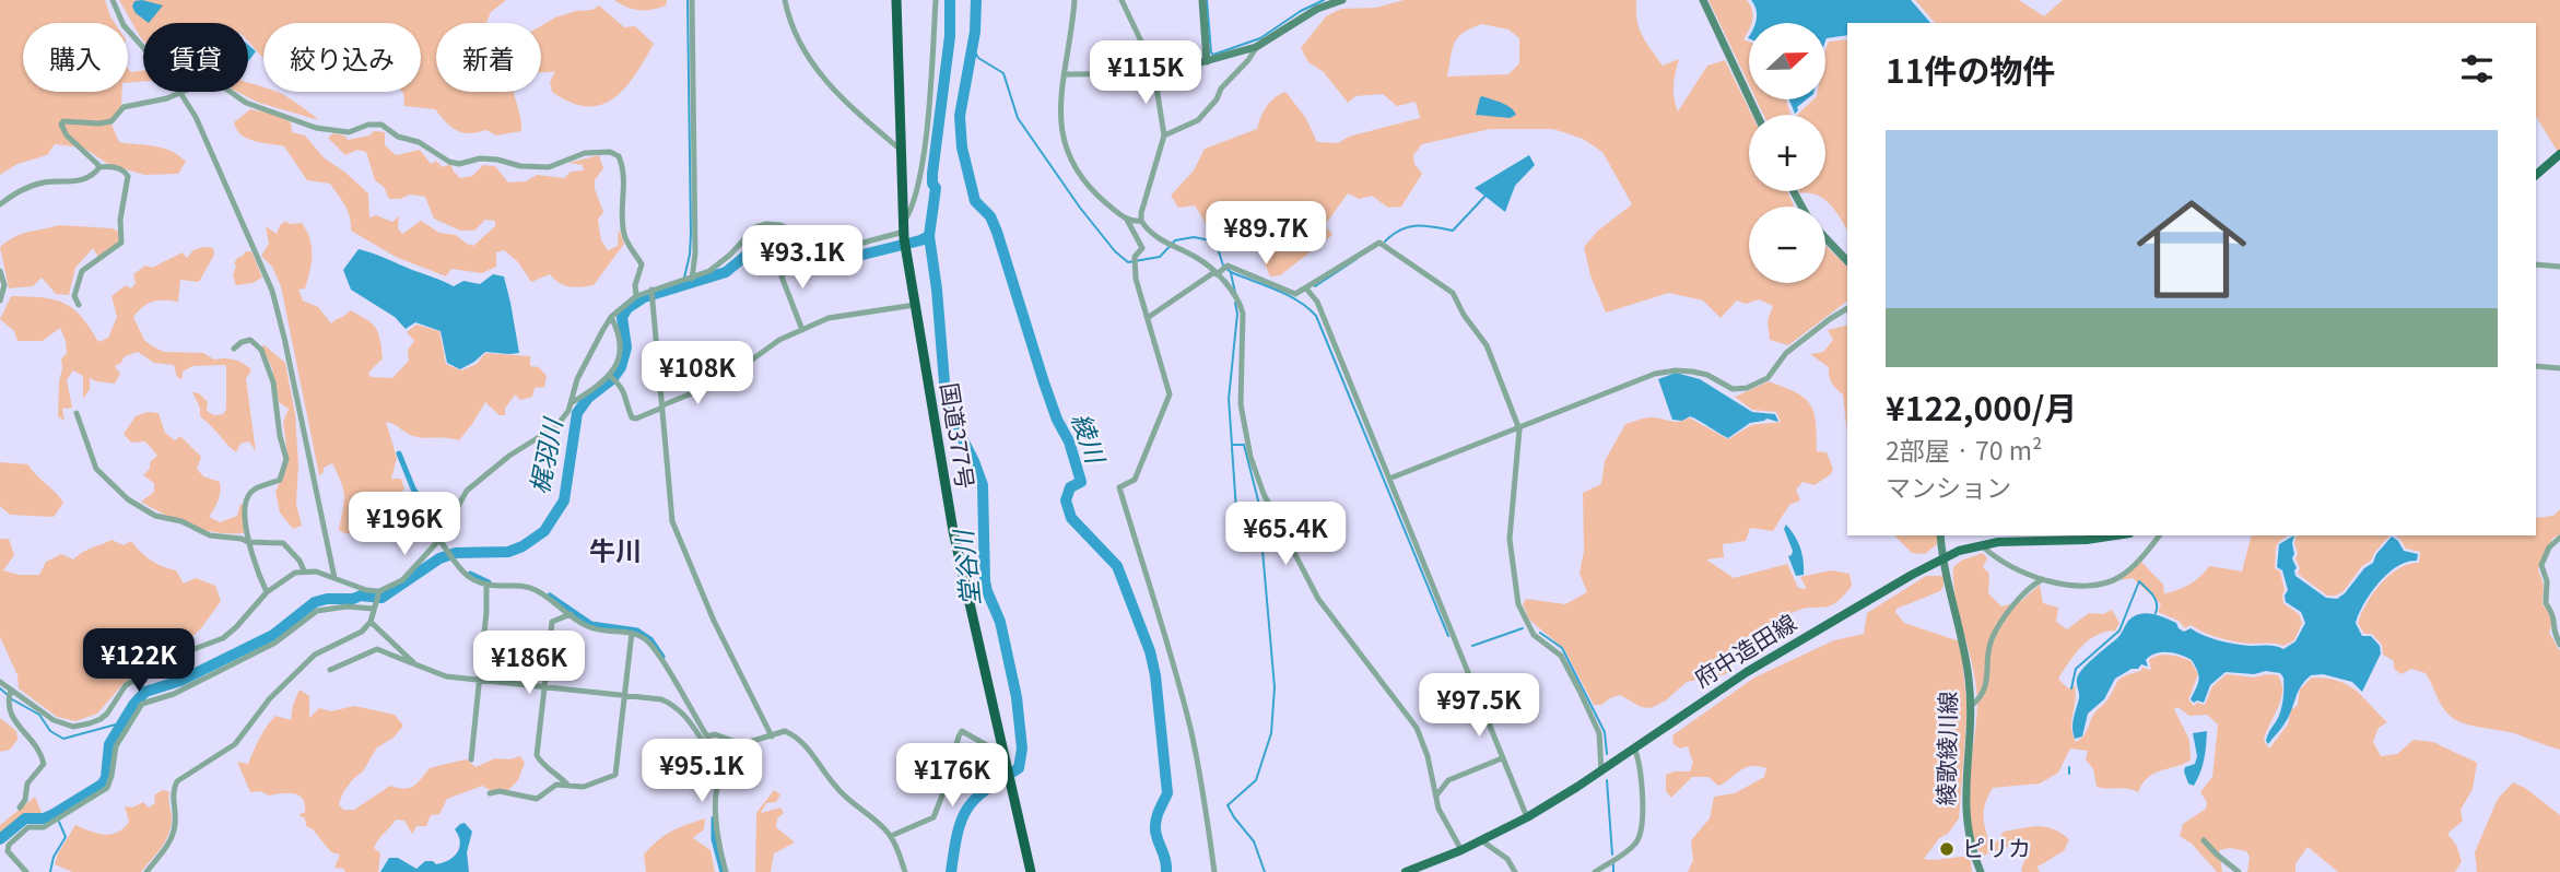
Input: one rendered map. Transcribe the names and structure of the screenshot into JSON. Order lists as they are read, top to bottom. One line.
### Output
{"streets":{"highway":["国道377号"],"main road":["府中造田線","綾歌綾川線"]},"crossings":[["府中造田線","綾歌綾川線"]],"districts":["牛川"],"water":["綾川","梶羽川","堂谷川"],"places":["ピリカ"],"north":"right","page":{"map_buttons":["+","−"],"chip":["購入","賃貸","絞り込み","新着"],"heading":"11件の物件","price":["¥115K","¥89.7K","¥93.1K","¥108K","¥196K","¥65.4K","¥122K","¥186K","¥97.5K","¥95.1K","¥176K"],"list":[{"name":"¥122,000/月","note":"2部屋 · 70 m² · マンション"}]}}
